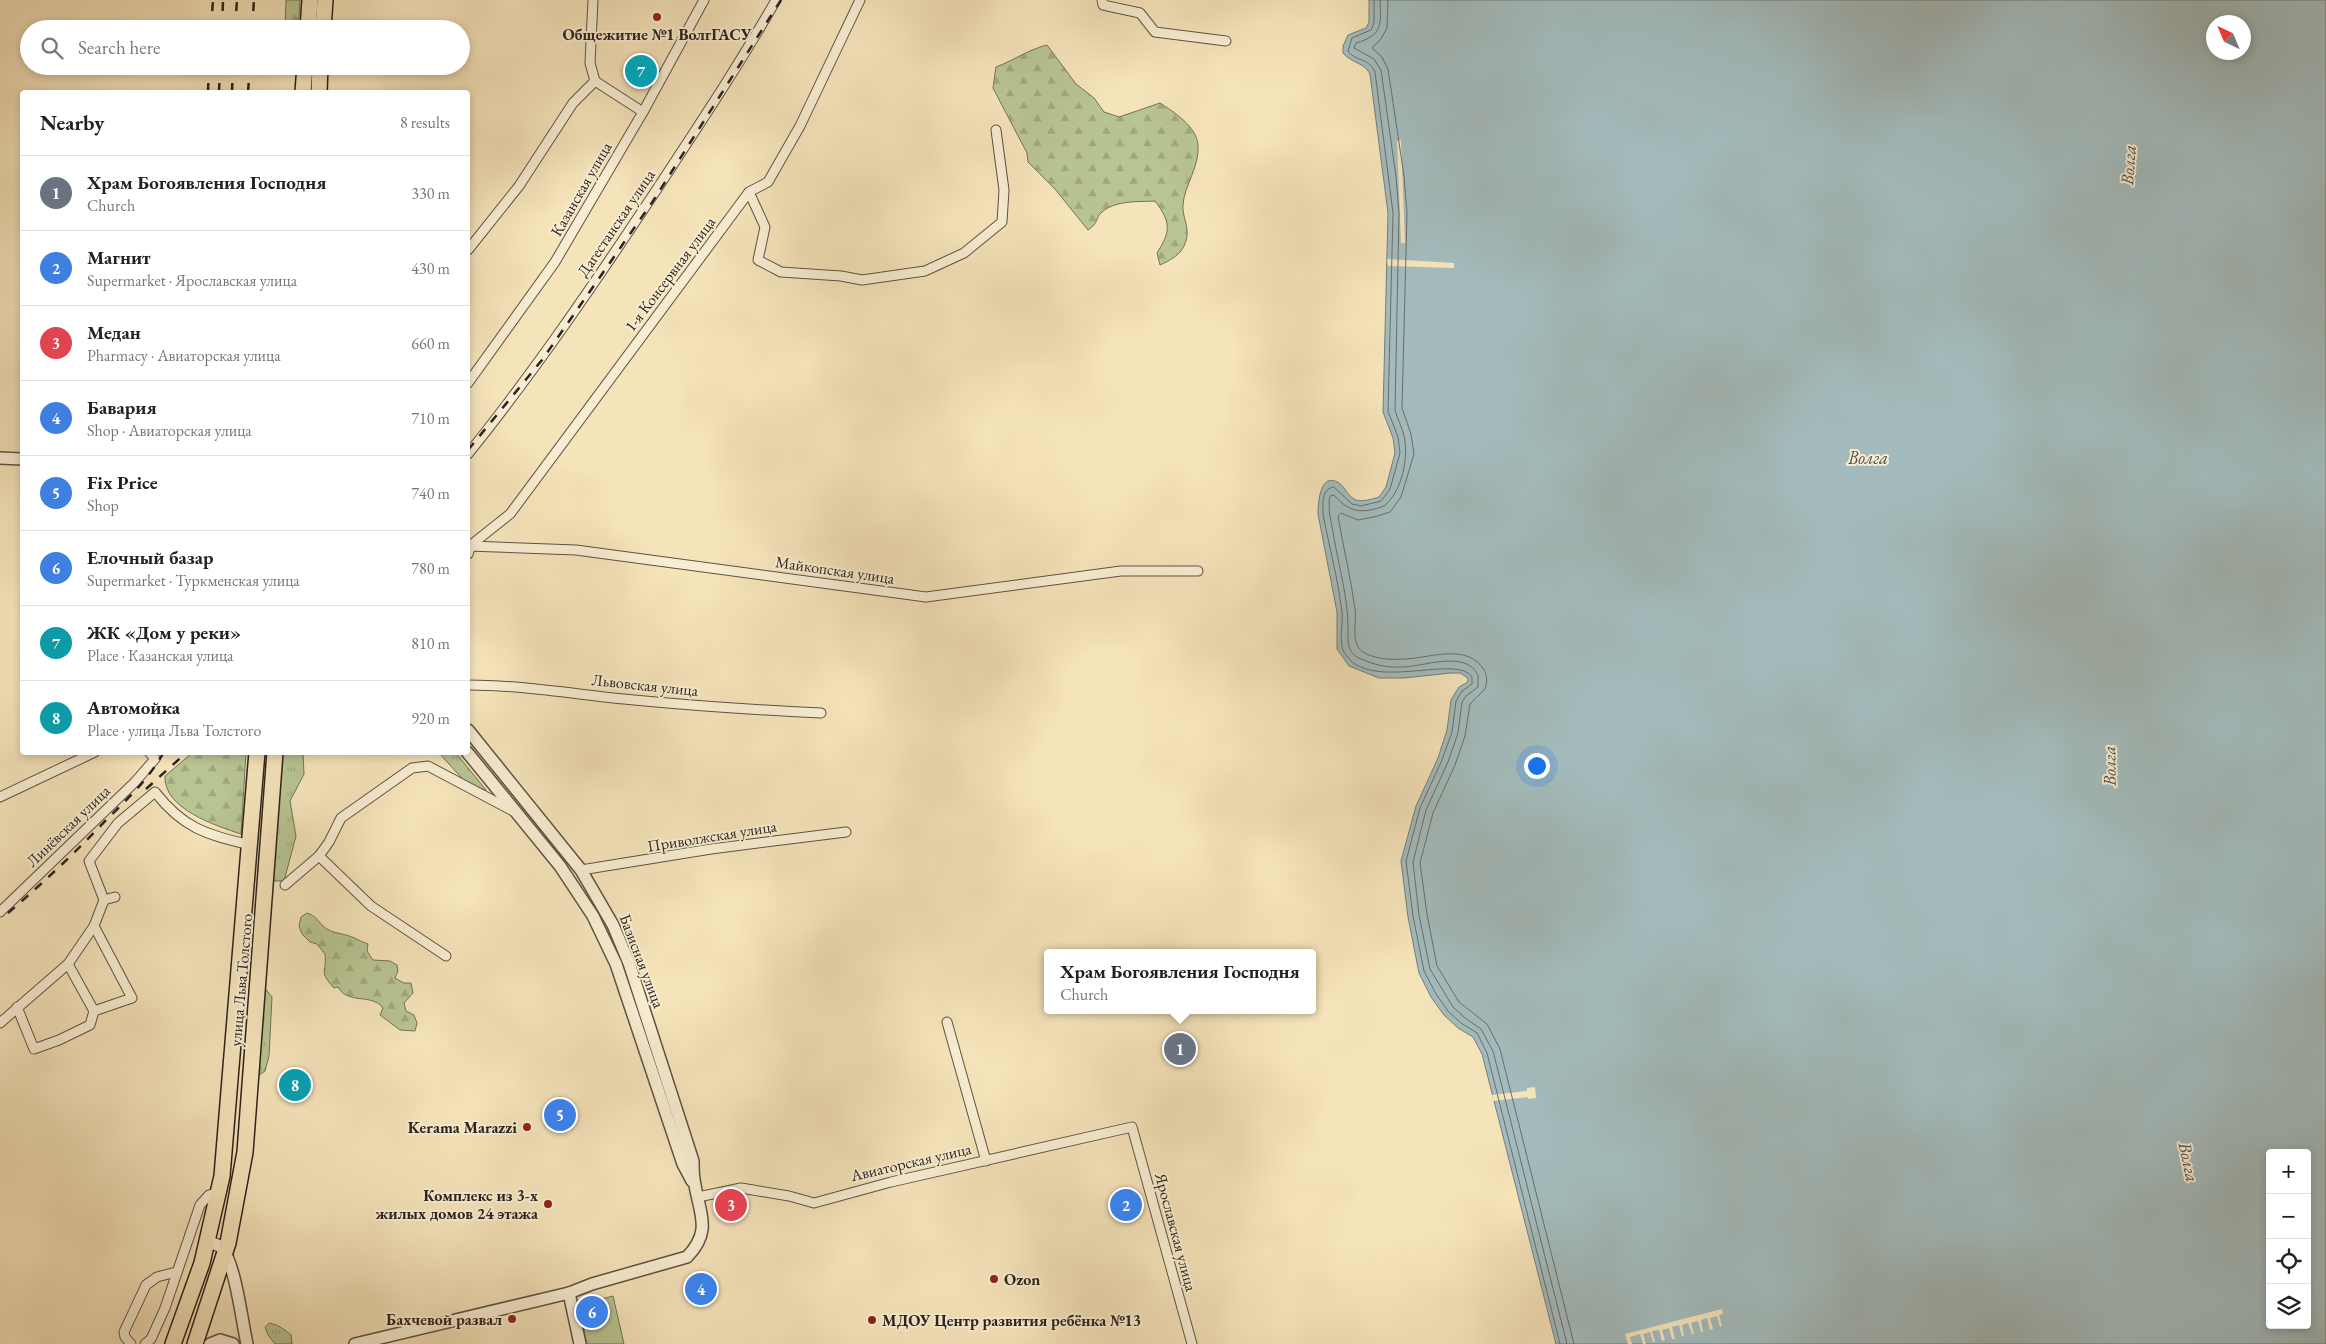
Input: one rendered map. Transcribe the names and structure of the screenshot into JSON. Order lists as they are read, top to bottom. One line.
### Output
{"streets":{"main road":["улица Льва Толстого"],"street":["Казанская улица","Дагестанская улица","1-я Консервная улица","Майкопская улица","Львовская улица","Линёвская улица","Приволжская улица","Базисная улица","Авиаторская улица","Ярославская улица"]},"crossings":[["Приволжская улица","Базисная улица"],["Базисная улица","Авиаторская улица"],["Авиаторская улица","Ярославская улица"]],"water":["Волга"],"places":["Общежитие №1 ВолгГАСУ","Kerama Marazzi","Комплекс из 3-х жилых домов 24 этажа","Ozon","Бахчевой развал","МДОУ Центр развития ребёнка №13"],"north":"top left","page":{"search":"Search here","pins":["7","1","8","5","2","3","4","6"],"heading":["Nearby","8 results"],"list":[{"mark":"1","name":"Храм Богоявления Господня","note":"Church","value":"330 m"},{"mark":"2","name":"Магнит","note":"Supermarket · Ярославская улица","value":"430 m"},{"mark":"3","name":"Медан","note":"Pharmacy · Авиаторская улица","value":"660 m"},{"mark":"4","name":"Бавария","note":"Shop · Авиаторская улица","value":"710 m"},{"mark":"5","name":"Fix Price","note":"Shop","value":"740 m"},{"mark":"6","name":"Елочный базар","note":"Supermarket · Туркменская улица","value":"780 m"},{"mark":"7","name":"ЖК «Дом у реки»","note":"Place · Казанская улица","value":"810 m"},{"mark":"8","name":"Автомойка","note":"Place · улица Льва Толстого","value":"920 m"}],"popup":["Храм Богоявления Господня","Church"],"map_buttons":["+","−"]}}
